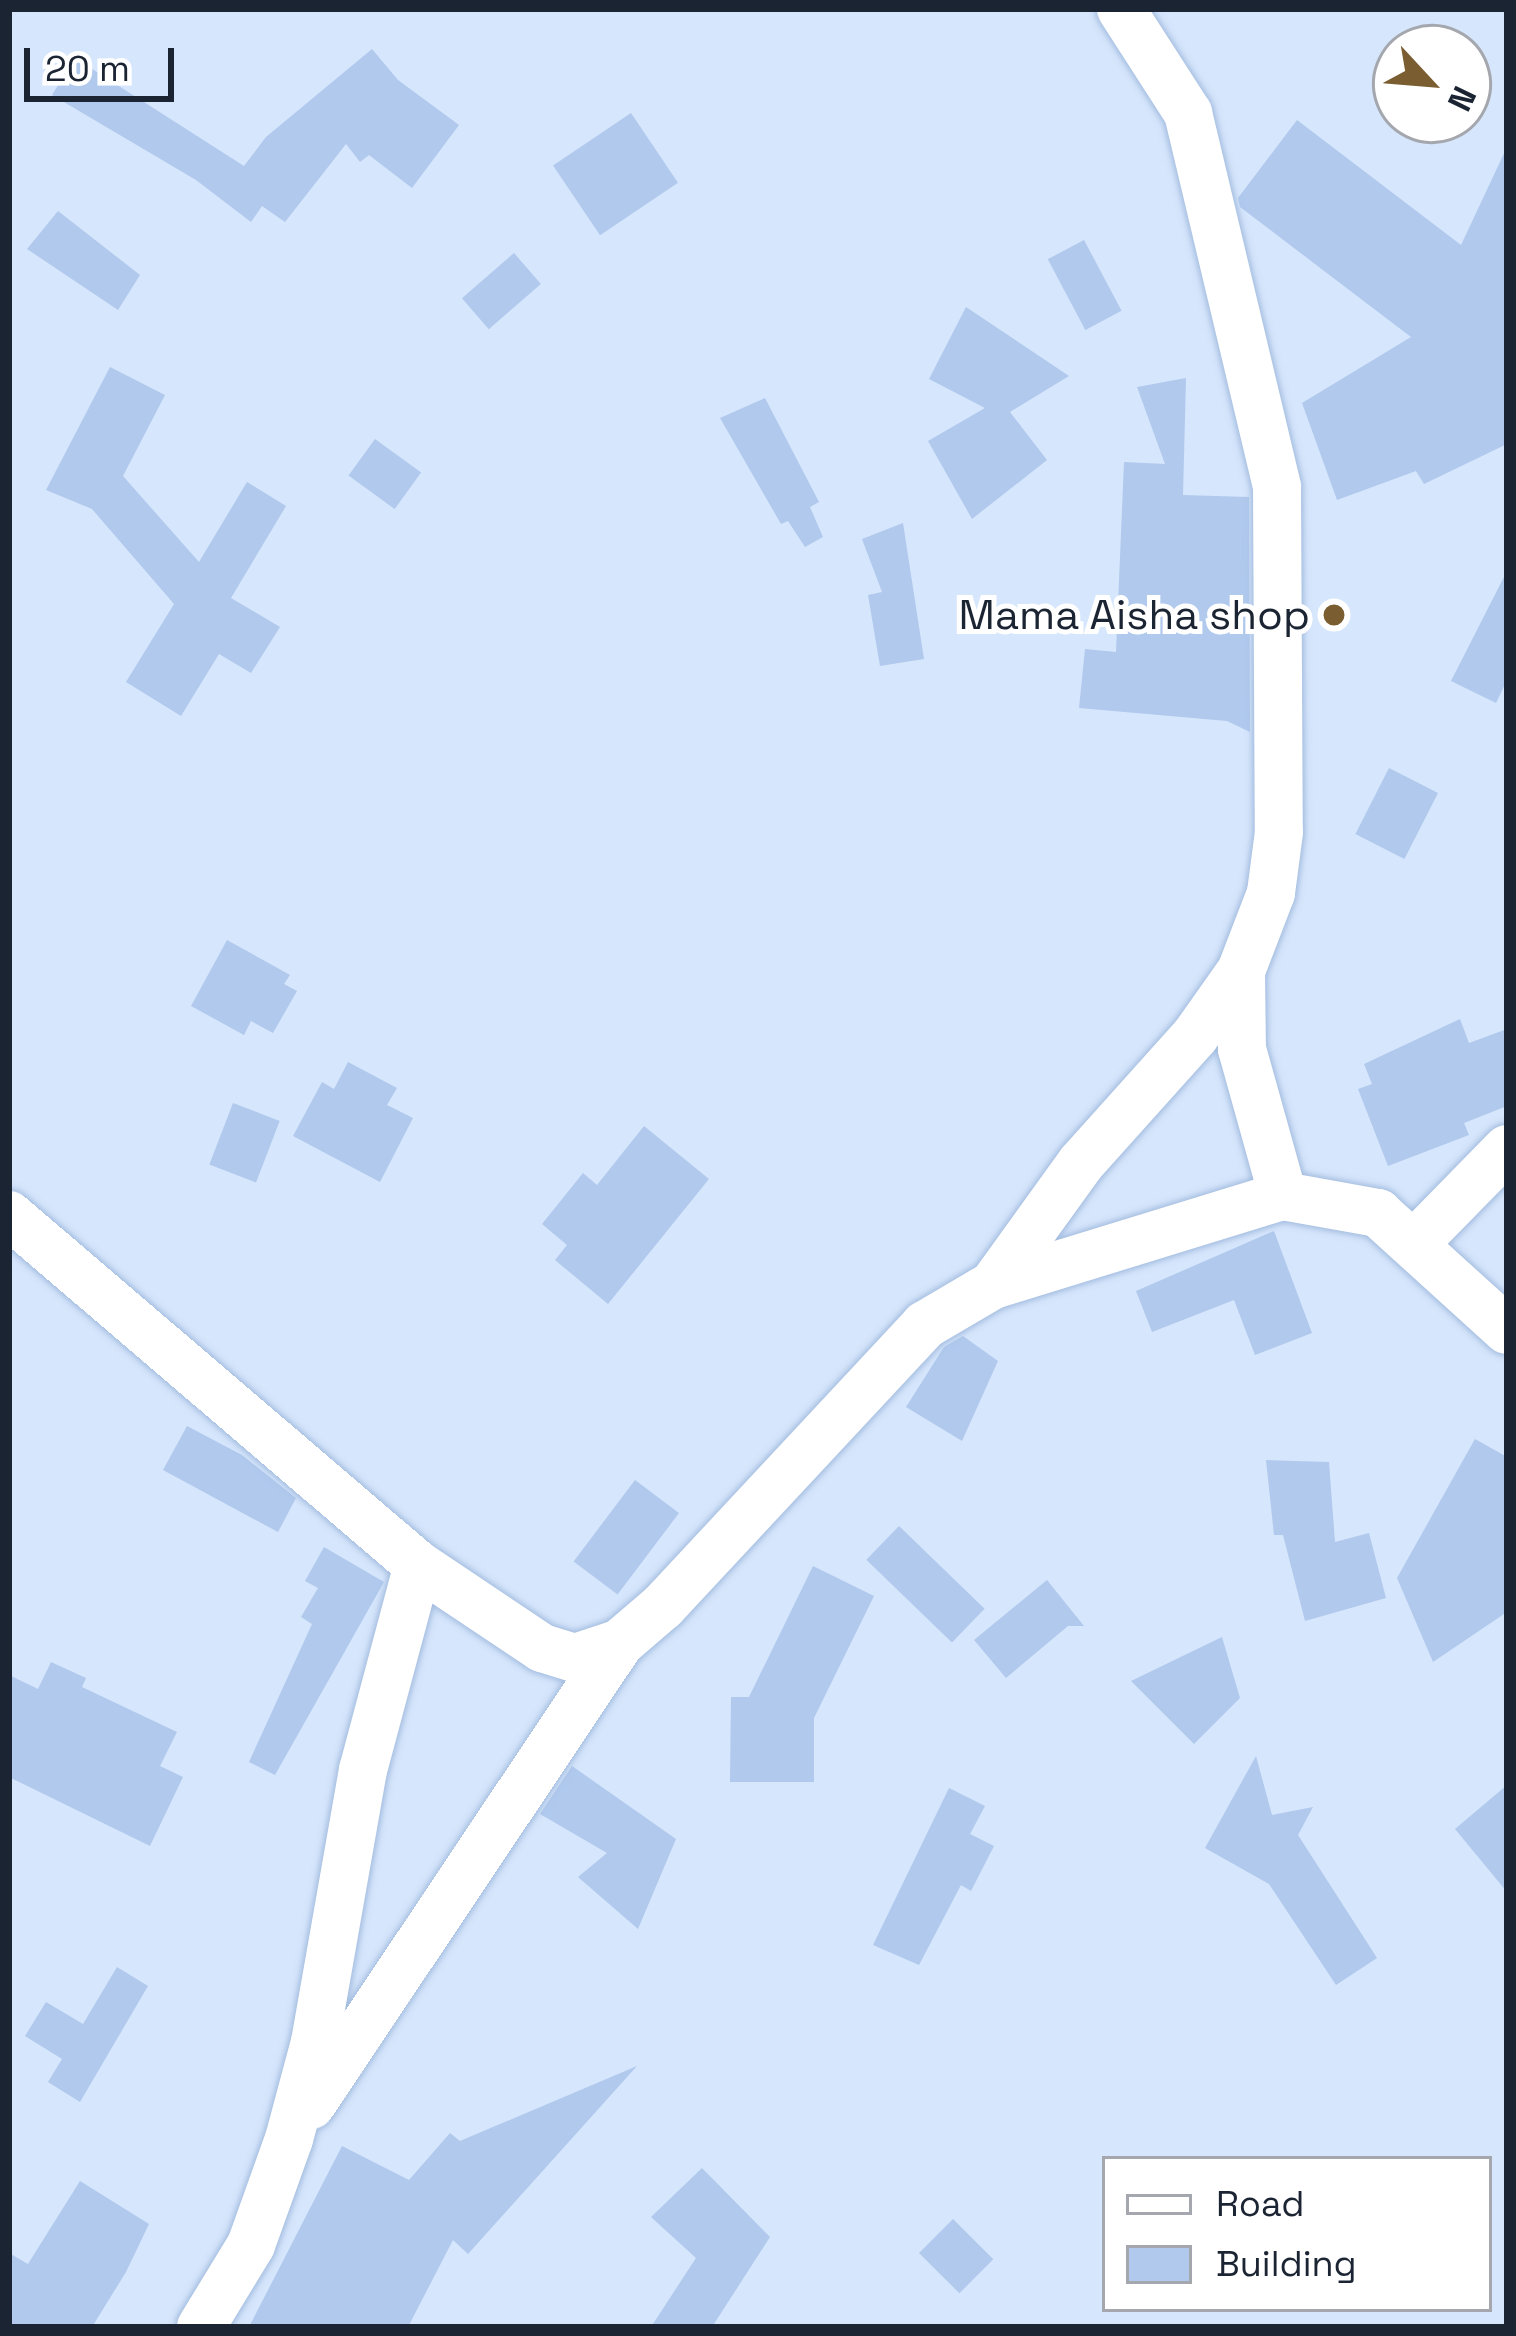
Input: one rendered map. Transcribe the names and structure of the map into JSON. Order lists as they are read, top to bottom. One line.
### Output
{"places":["Mama Aisha shop"],"legend":["Road","Building"],"scale_bar":"20 m","north":"bottom right"}
